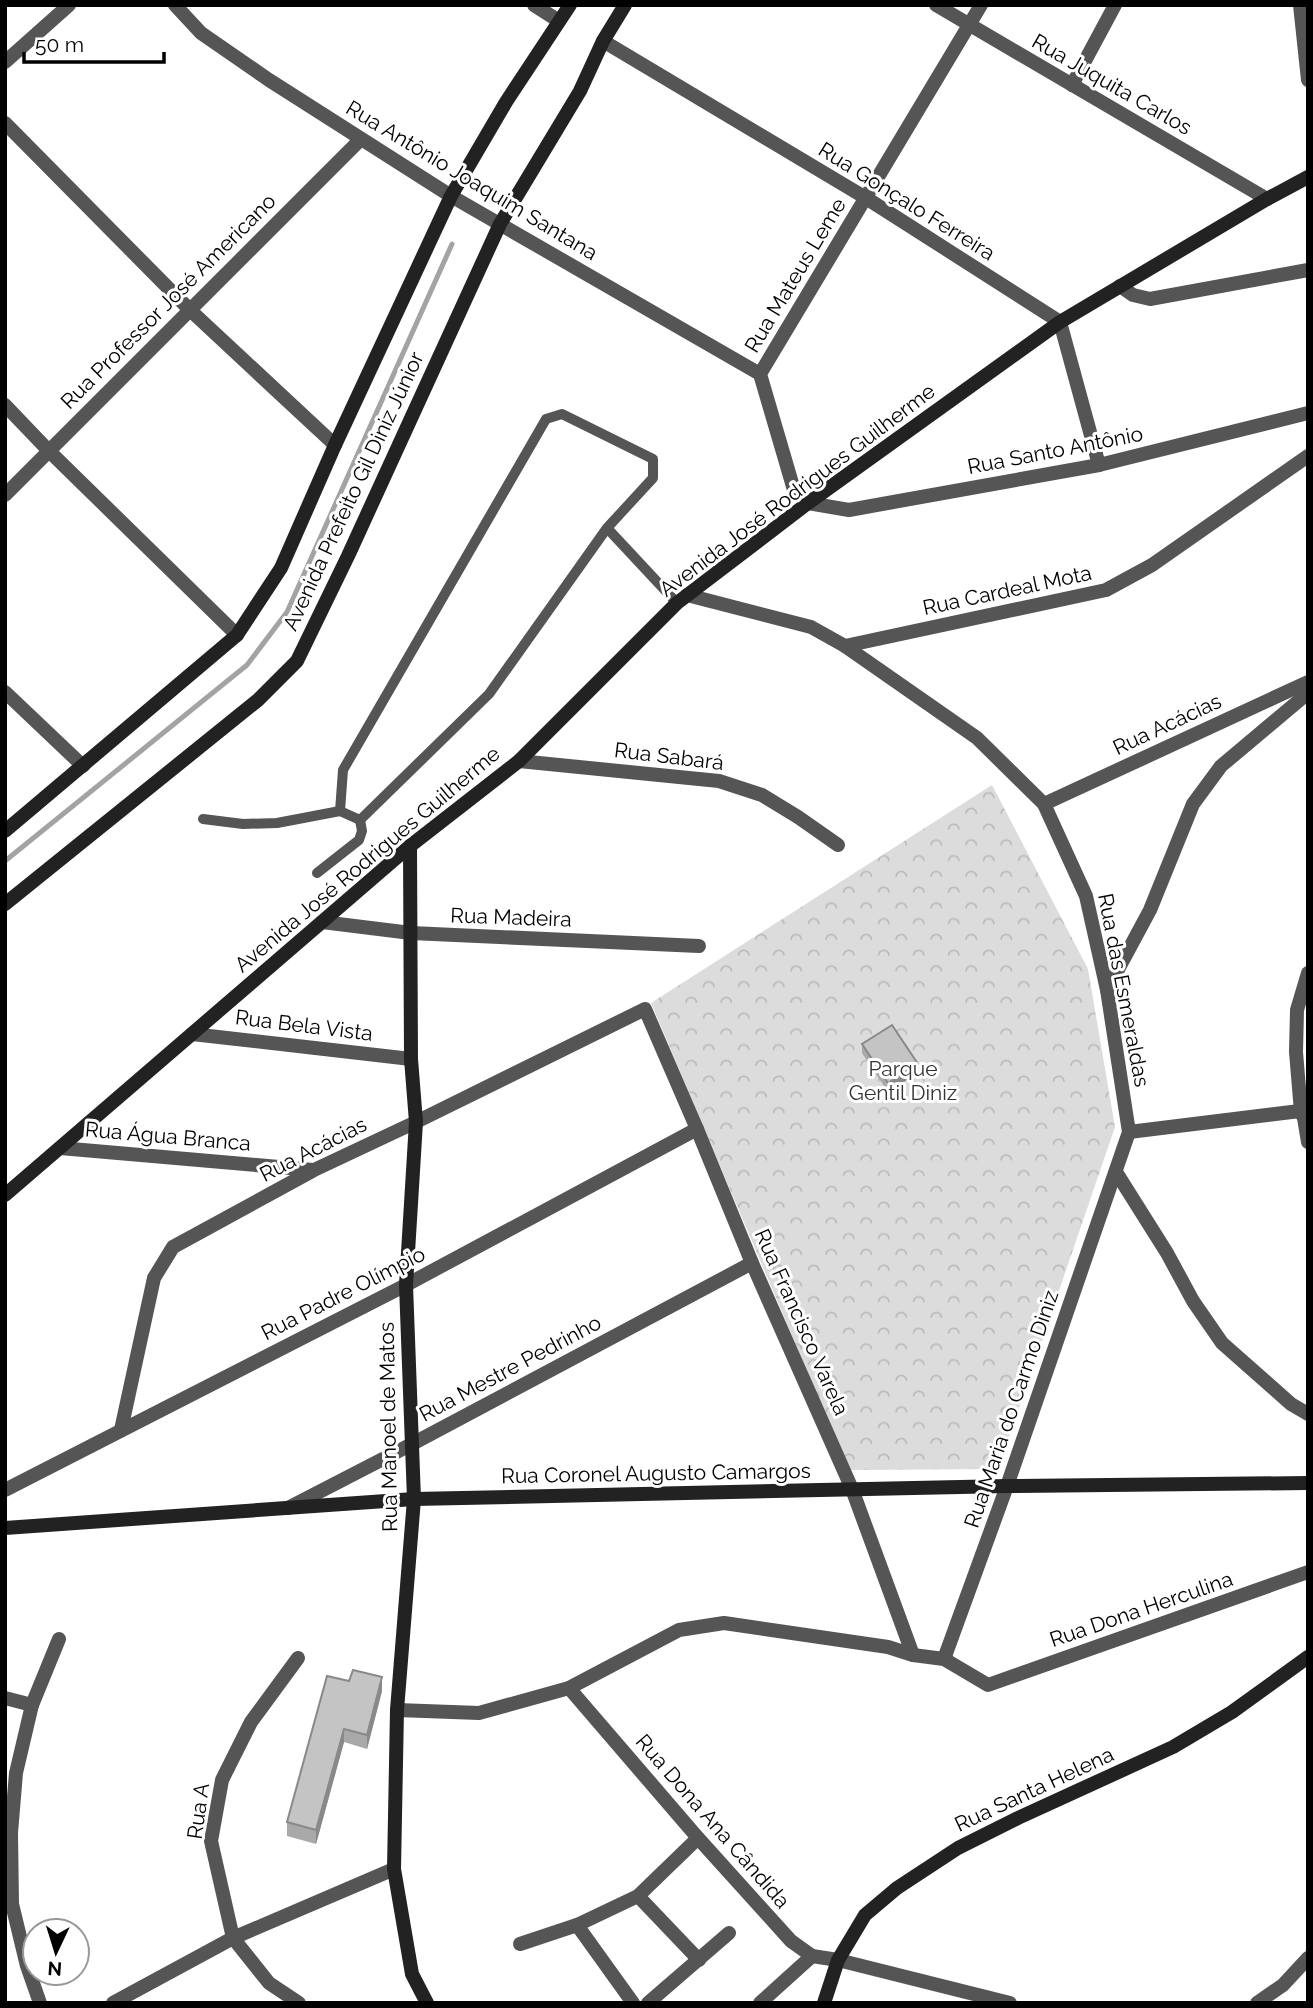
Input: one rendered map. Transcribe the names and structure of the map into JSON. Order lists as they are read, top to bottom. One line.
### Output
{"streets":{"street":["Rua Juquita Carlos","Rua Antônio Joaquim Santana","Rua Gonçalo Ferreira","Rua Mateus Leme","Rua Professor José Americano","Rua Santo Antônio","Avenida José Rodrigues Guilherme","Avenida Prefeito Gil Diniz Júnior","Rua Cardeal Mota","Rua Acácias","Rua Sabará","Rua Madeira","Rua das Esmeraldas","Rua Bela Vista","Rua Água Branca","Rua Padre Olímpio","Rua Francisco Varela","Rua Mestre Pedrinho","Rua Maria do Carmo Diniz","Rua Manoel de Matos","Rua Coronel Augusto Camargos","Rua Dona Herculina","Rua Santa Helena","Rua A","Rua Dona Ana Cândida"]},"crossings":[["Rua Juquita Carlos","Rua Mateus Leme"],["Rua Juquita Carlos","Avenida José Rodrigues Guilherme"],["Rua Antônio Joaquim Santana","Rua Mateus Leme"],["Rua Antônio Joaquim Santana","Rua Professor José Americano"],["Rua Antônio Joaquim Santana","Avenida Prefeito Gil Diniz Júnior"],["Rua Gonçalo Ferreira","Rua Mateus Leme"],["Rua Gonçalo Ferreira","Avenida José Rodrigues Guilherme"],["Rua Gonçalo Ferreira","Avenida Prefeito Gil Diniz Júnior"],["Rua Mateus Leme","Rua Santo Antônio"],["Rua Mateus Leme","Avenida José Rodrigues Guilherme"],["Rua Santo Antônio","Avenida José Rodrigues Guilherme"],["Avenida José Rodrigues Guilherme","Rua Sabará"],["Avenida José Rodrigues Guilherme","Rua Madeira"],["Avenida José Rodrigues Guilherme","Rua das Esmeraldas"],["Avenida José Rodrigues Guilherme","Rua Bela Vista"],["Avenida José Rodrigues Guilherme","Rua Água Branca"],["Avenida José Rodrigues Guilherme","Rua Manoel de Matos"],["Rua Cardeal Mota","Rua das Esmeraldas"],["Rua Acácias","Rua das Esmeraldas"],["Rua Acácias","Rua Água Branca"],["Rua Acácias","Rua Padre Olímpio"],["Rua Acácias","Rua Francisco Varela"],["Rua Acácias","Rua Manoel de Matos"],["Rua Madeira","Rua Manoel de Matos"],["Rua das Esmeraldas","Rua Maria do Carmo Diniz"],["Rua Bela Vista","Rua Manoel de Matos"],["Rua Padre Olímpio","Rua Francisco Varela"],["Rua Padre Olímpio","Rua Manoel de Matos"],["Rua Francisco Varela","Rua Mestre Pedrinho"],["Rua Francisco Varela","Rua Coronel Augusto Camargos"],["Rua Mestre Pedrinho","Rua Manoel de Matos"],["Rua Mestre Pedrinho","Rua Coronel Augusto Camargos"],["Rua Maria do Carmo Diniz","Rua Coronel Augusto Camargos"],["Rua Maria do Carmo Diniz","Rua Dona Herculina"],["Rua Manoel de Matos","Rua Coronel Augusto Camargos"]],"parks":["Parque Gentil Diniz"],"scale_bar":"50 m","north":"bottom"}
